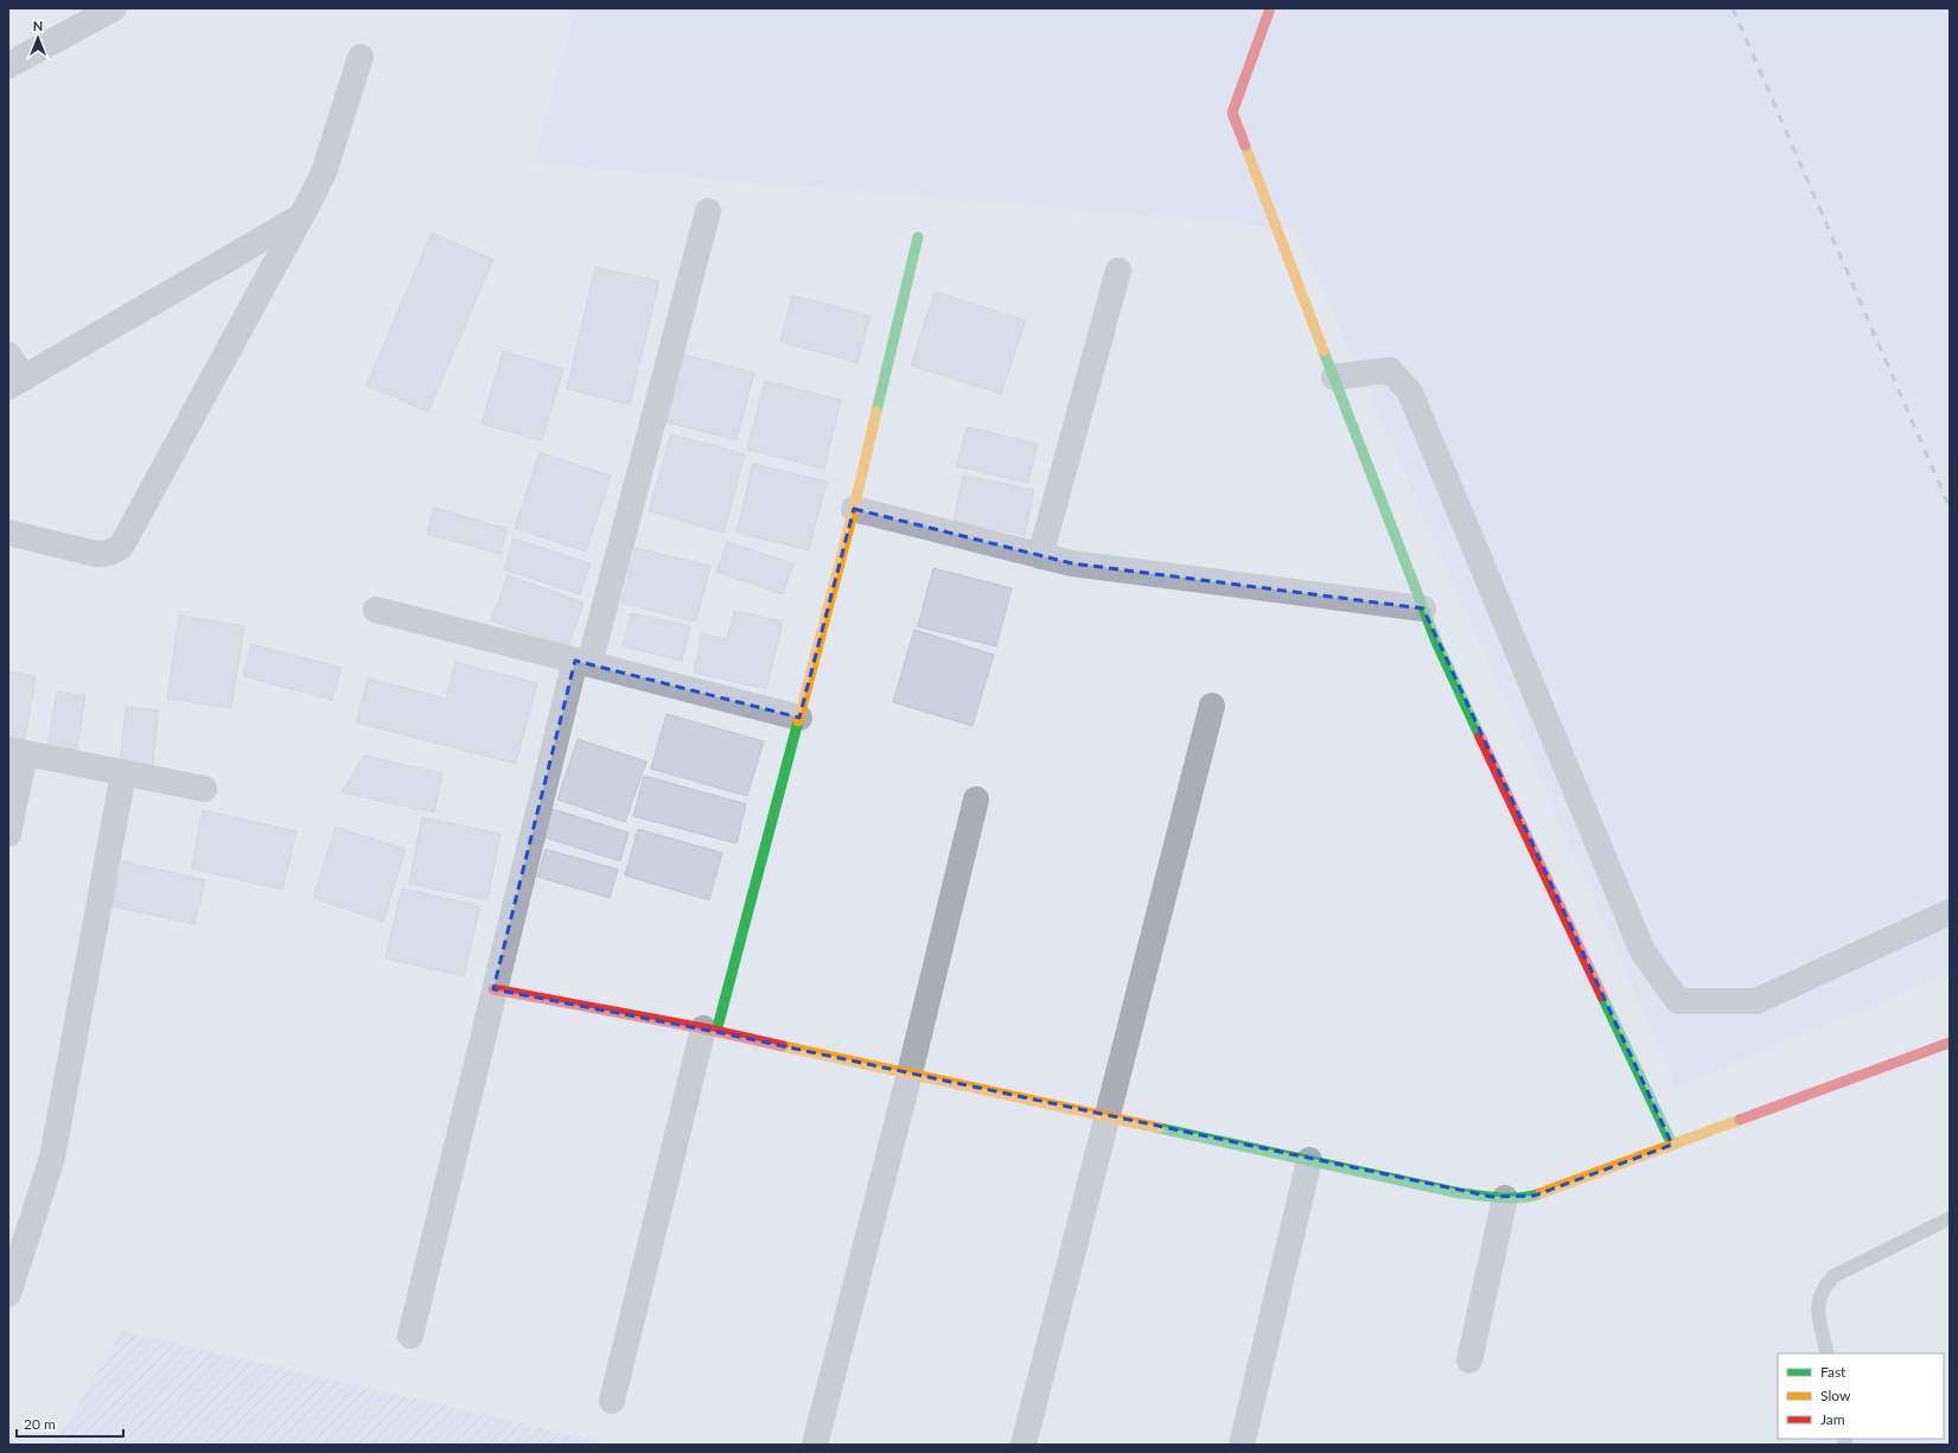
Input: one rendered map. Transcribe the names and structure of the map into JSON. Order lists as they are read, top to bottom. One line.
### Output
{"legend":["Fast","Slow","Jam"],"scale_bar":"20 m","north":"top"}
